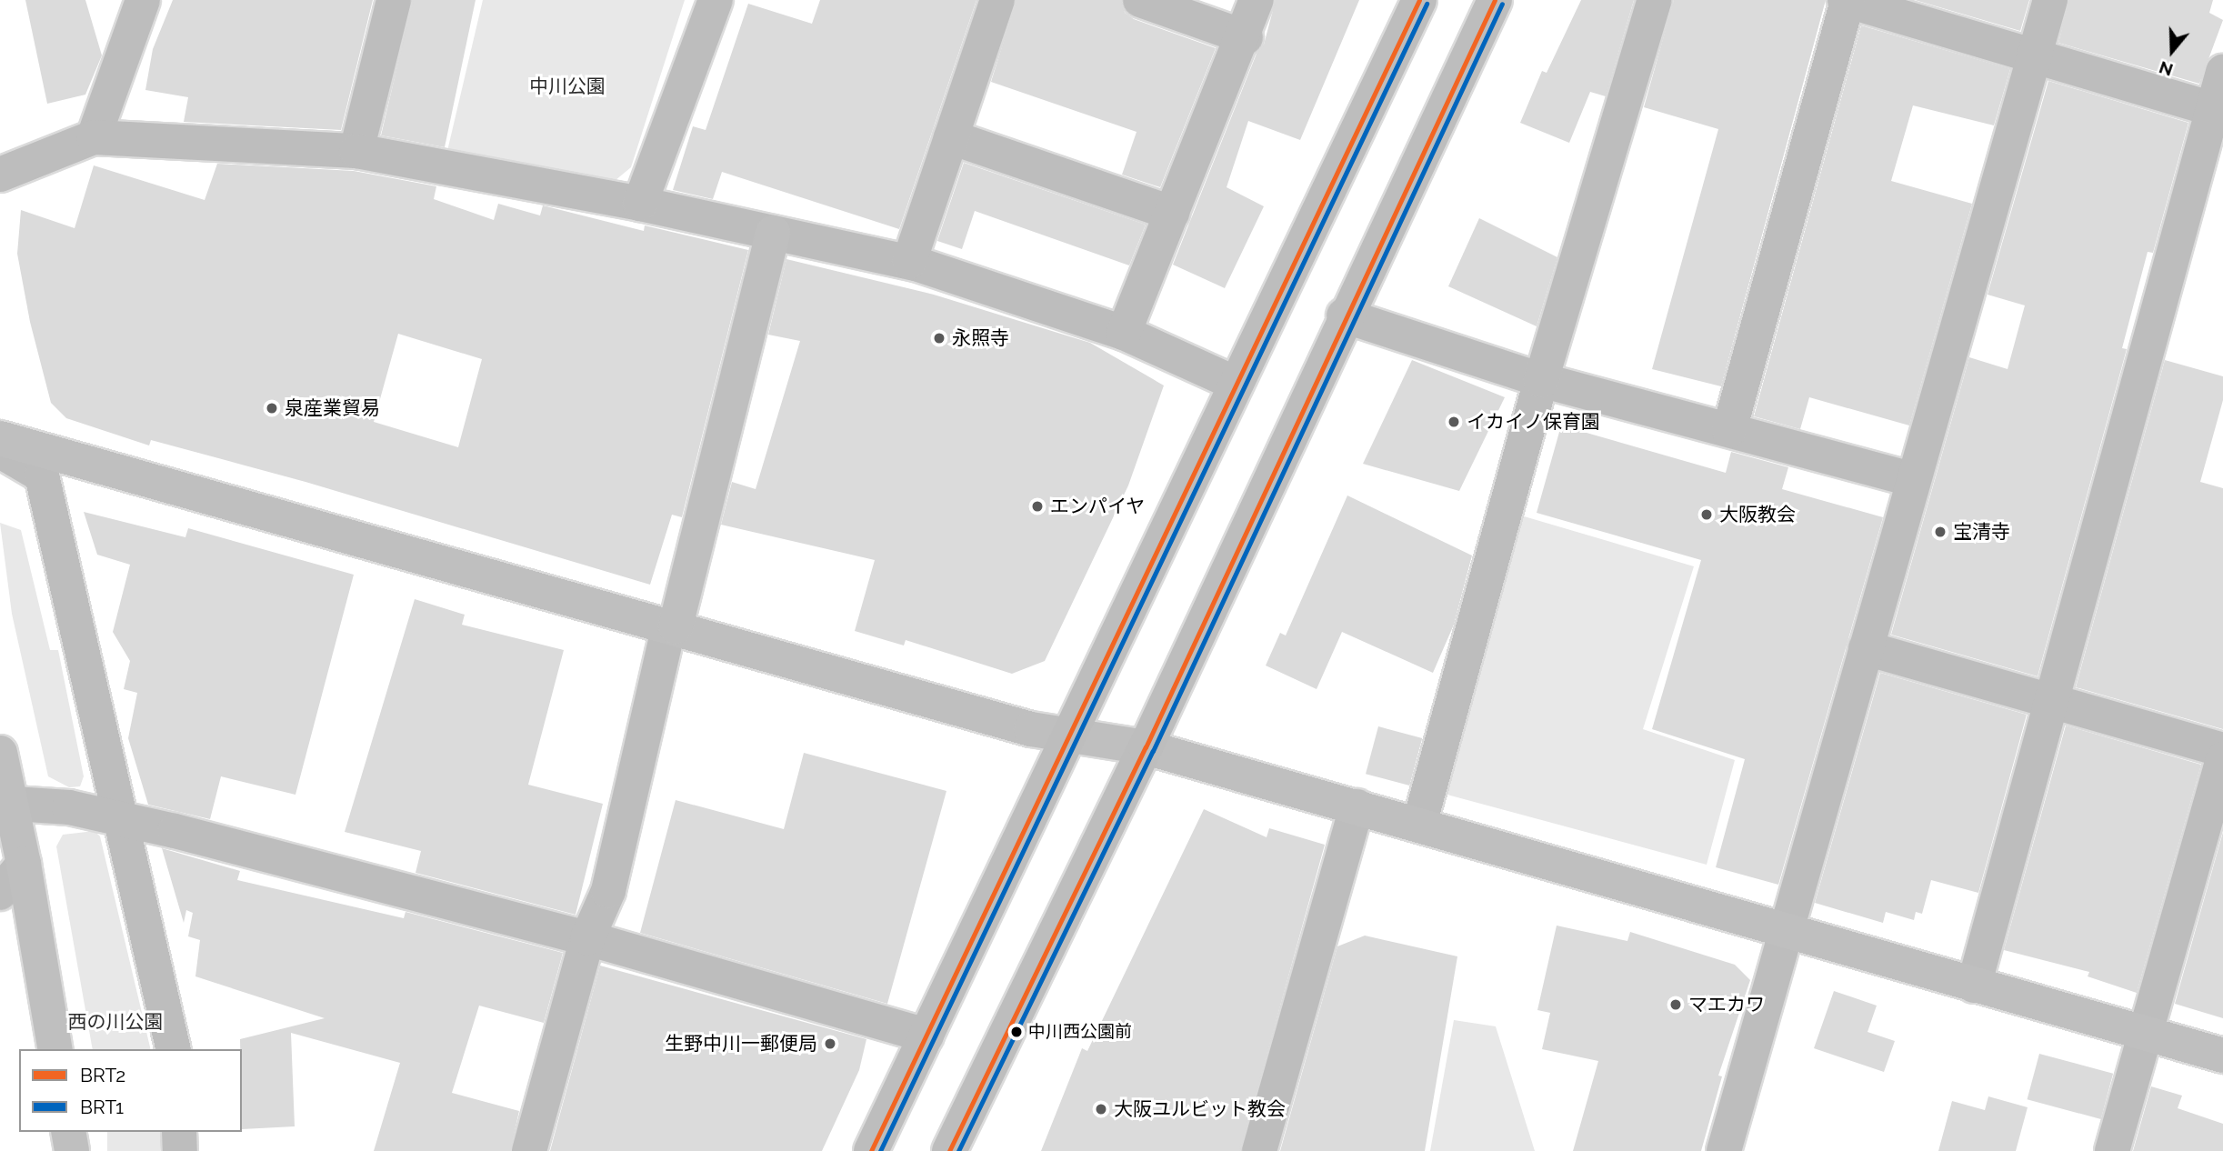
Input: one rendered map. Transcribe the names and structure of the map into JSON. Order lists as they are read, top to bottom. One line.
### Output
{"parks":["中川公園","西の川公園"],"places":["永照寺","泉産業貿易","イカイノ保育園","エンパイヤ","大阪教会","宝清寺","マエカワ","中川西公園前","生野中川一郵便局","大阪ユルビット教会"],"lines":["transit line BRT2","transit line BRT1"],"legend":["BRT2","BRT1"],"north":"bottom"}
